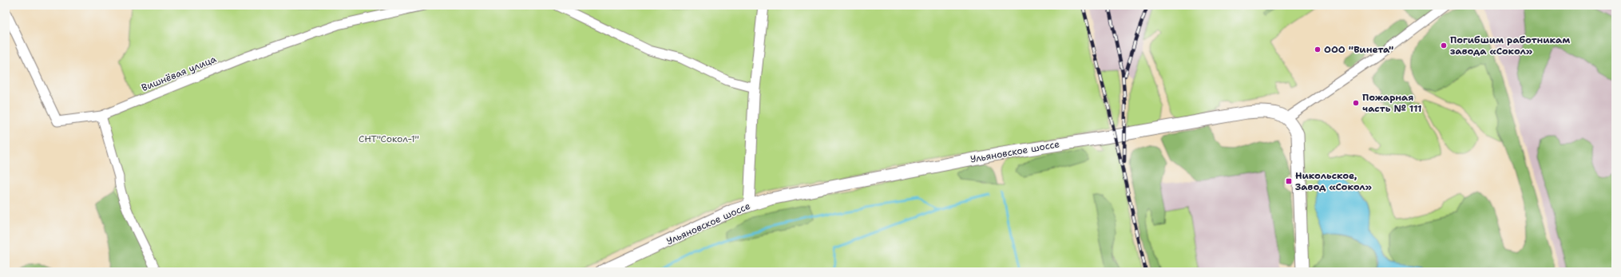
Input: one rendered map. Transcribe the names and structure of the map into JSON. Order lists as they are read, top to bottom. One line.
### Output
{"streets":{"main road":["Ульяновское шоссе"],"street":["Вишнёвая улица"]},"parks":["СНТ\"Сокол-1\""],"places":{"other":["Погибшим работникам завода «Сокол»","ООО \"Винета\"","Пожарная часть № 111"],"transit":["Никольское, Завод «Сокол»"]}}
